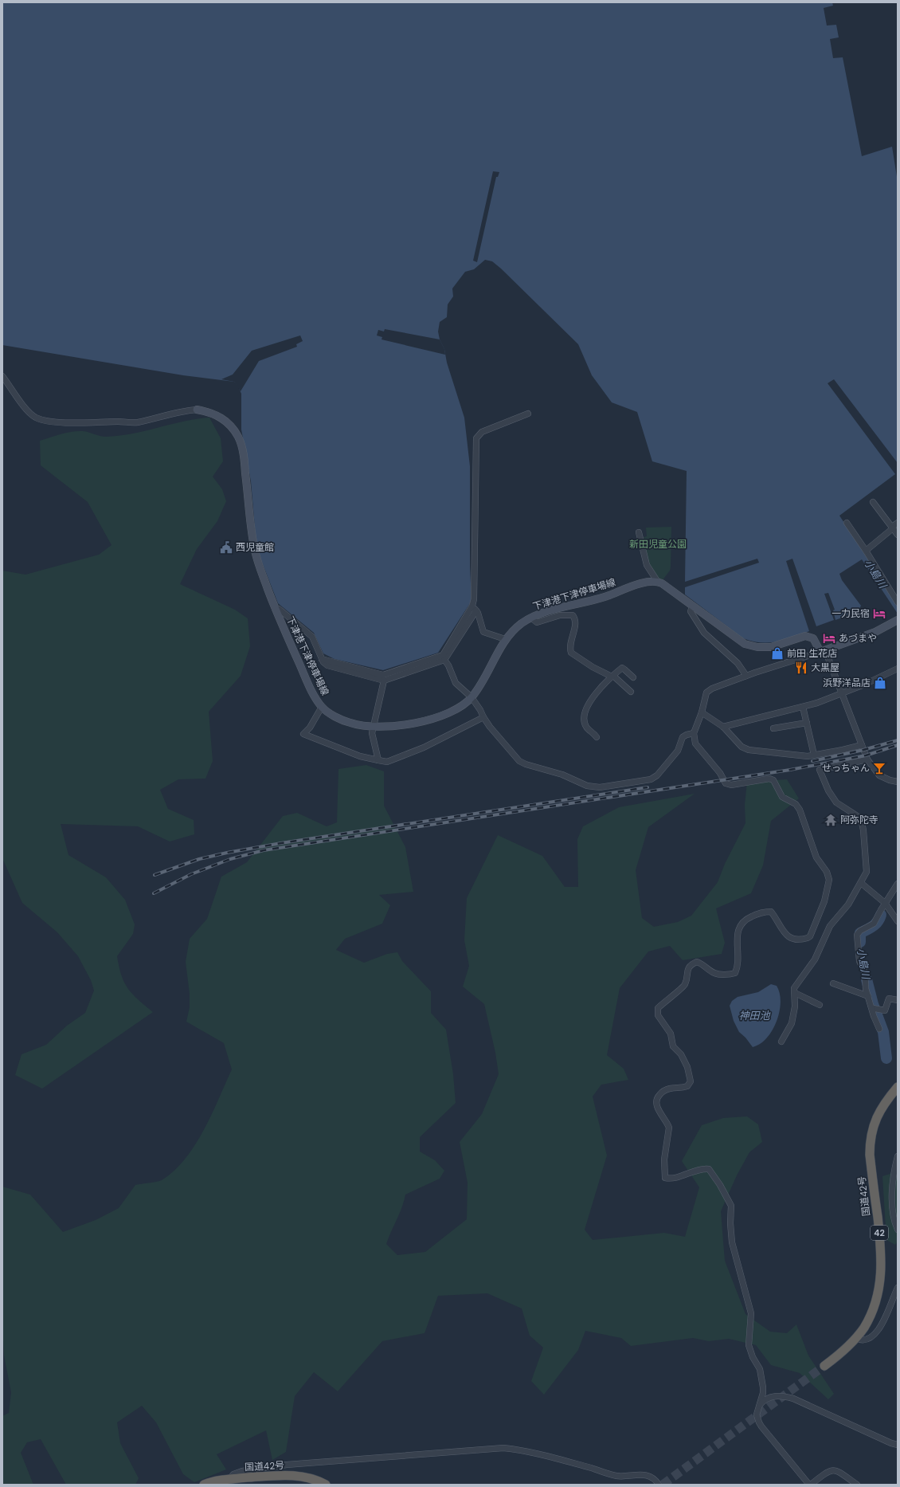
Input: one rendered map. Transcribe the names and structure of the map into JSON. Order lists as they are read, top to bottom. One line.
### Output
{"streets":{"highway":["国道42号","42"],"main road":["下津港下津停車場線"]},"water":["小島川","神田池"],"parks":["新田児童公園"],"places":{"public building":["西児童館"],"hotel":["一力民宿","あづまや"],"shop":["前田 生花店","浜野洋品店"],"restaurant":["大黒屋"],"bar":["せっちゃん"],"temple":["阿弥陀寺"]}}
